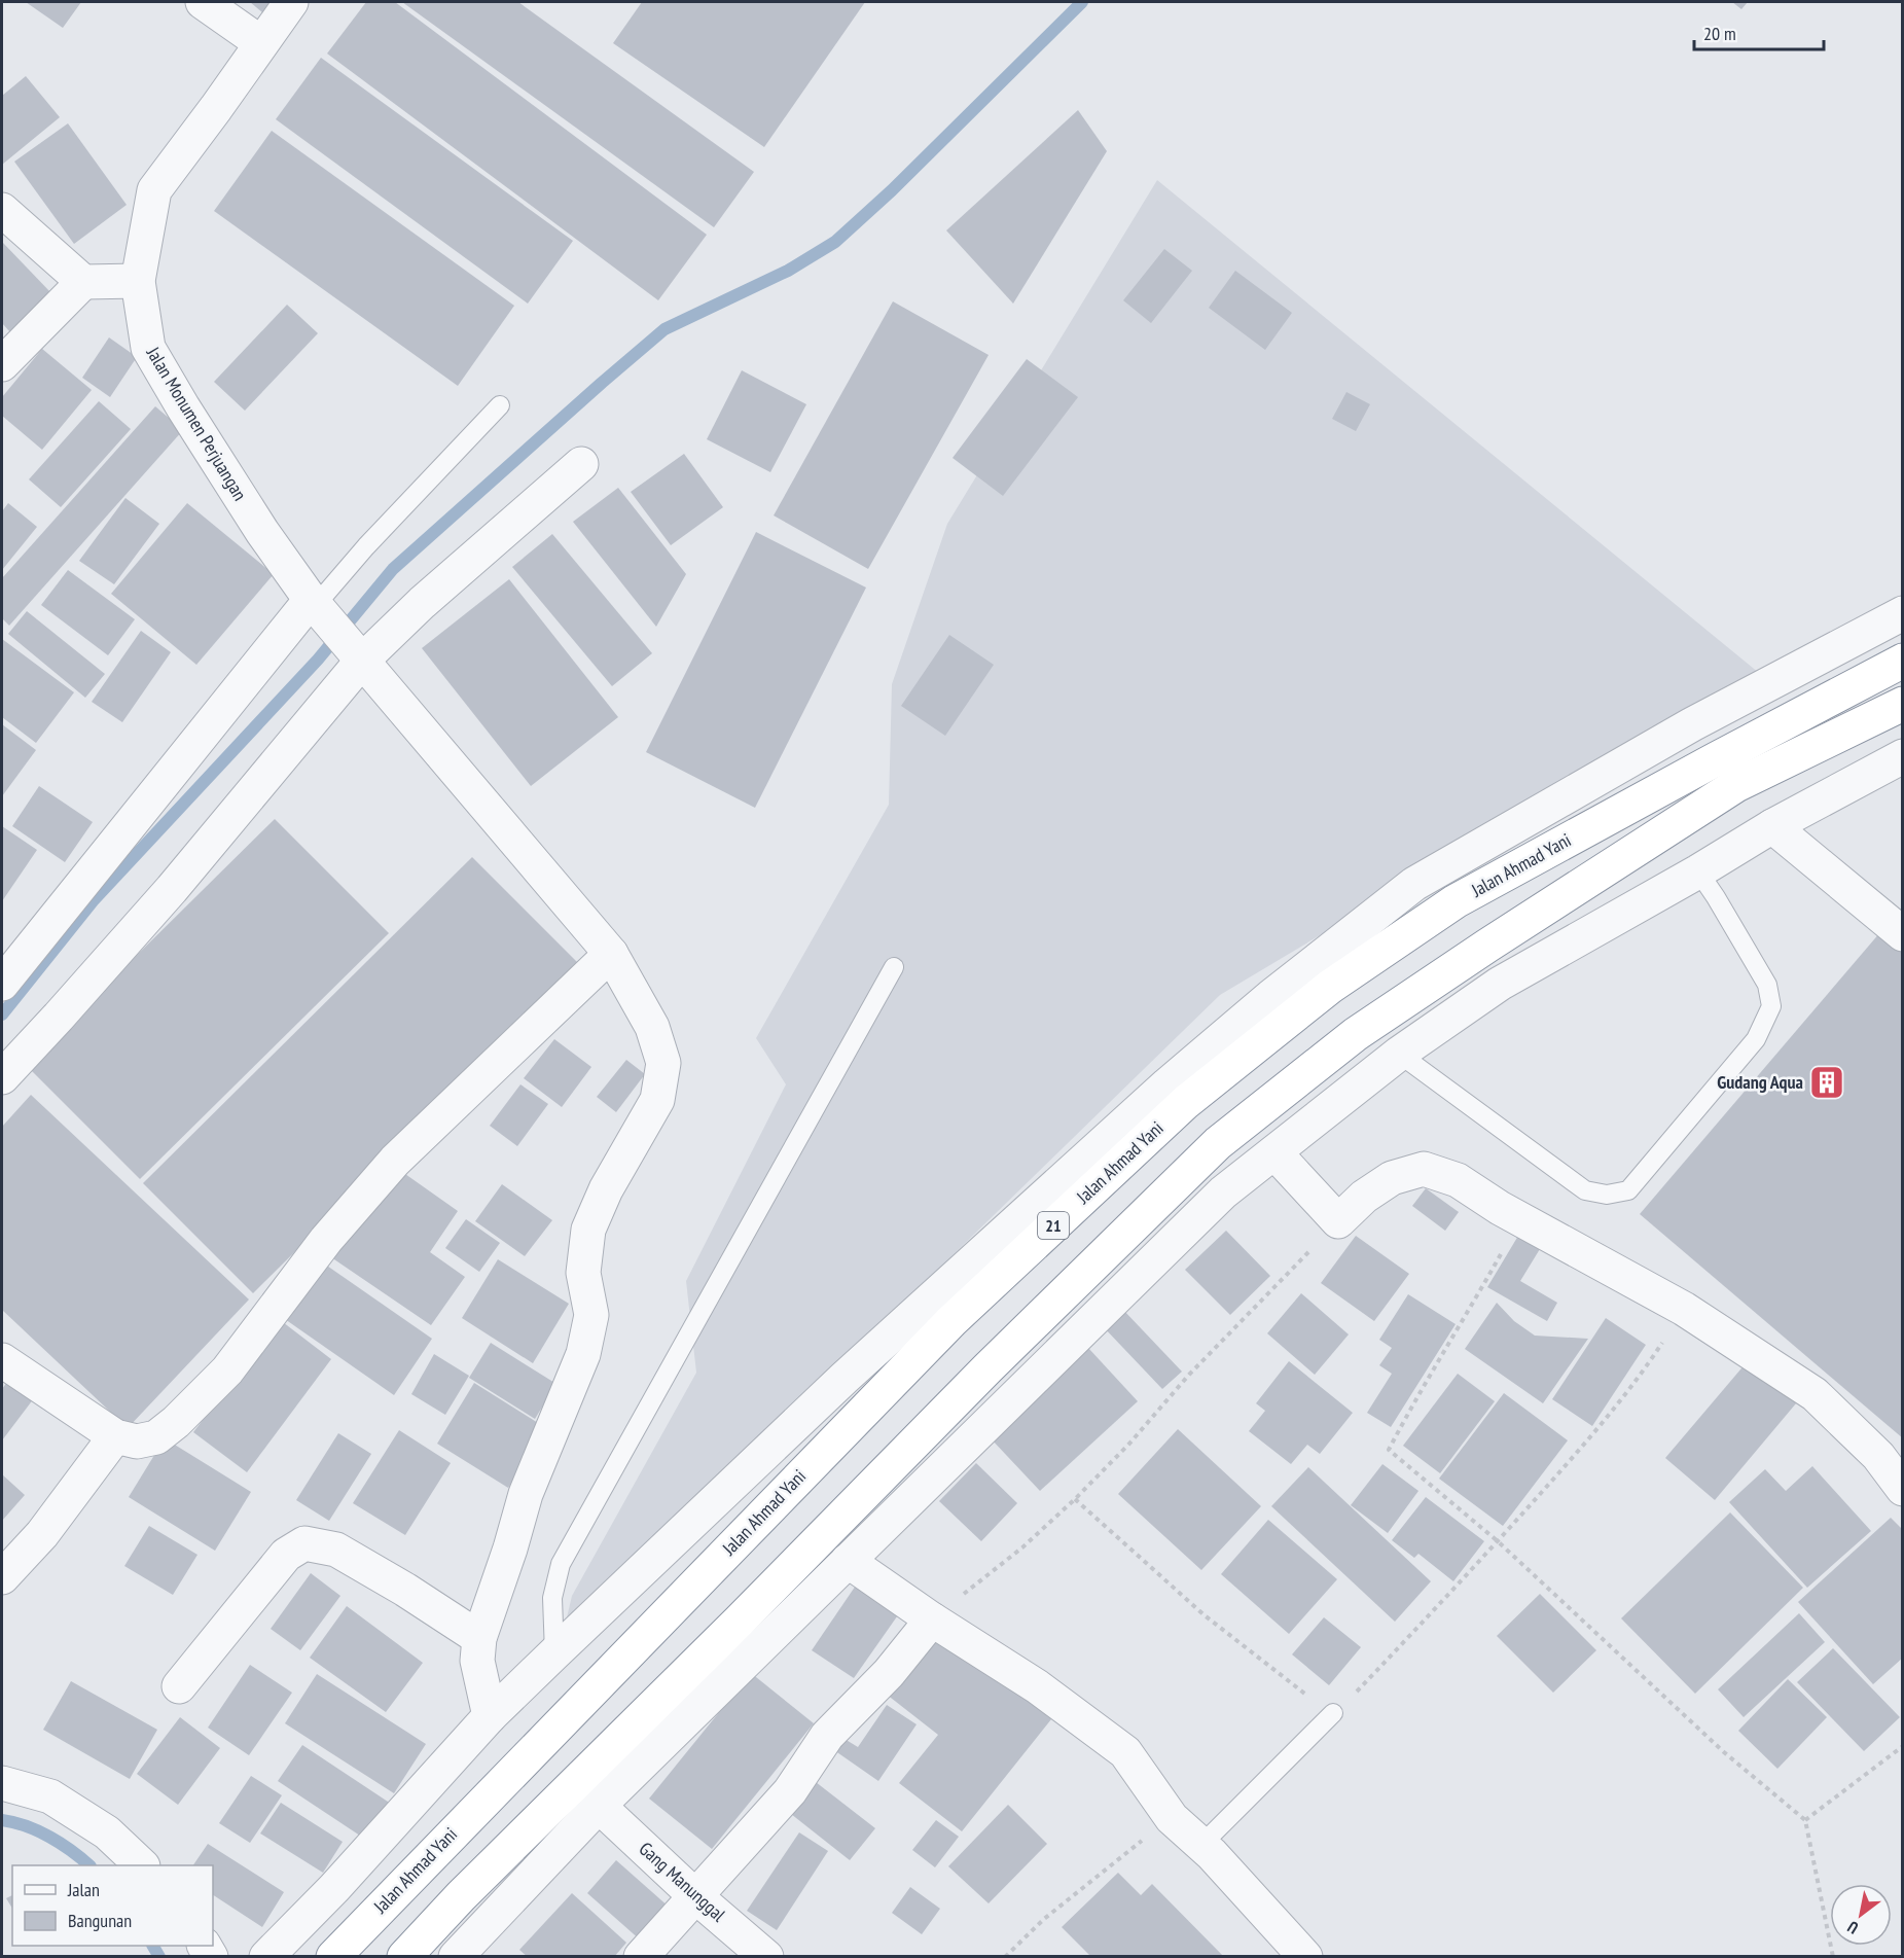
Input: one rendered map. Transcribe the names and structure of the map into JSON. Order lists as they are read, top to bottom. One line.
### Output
{"streets":{"highway":["Jalan Ahmad Yani","21"],"street":["Jalan Monumen Perjuangan","Gang Manunggal"]},"places":{"building":["Gudang Aqua"]},"legend":["Jalan","Bangunan"],"scale_bar":"20 m","north":"bottom left"}
